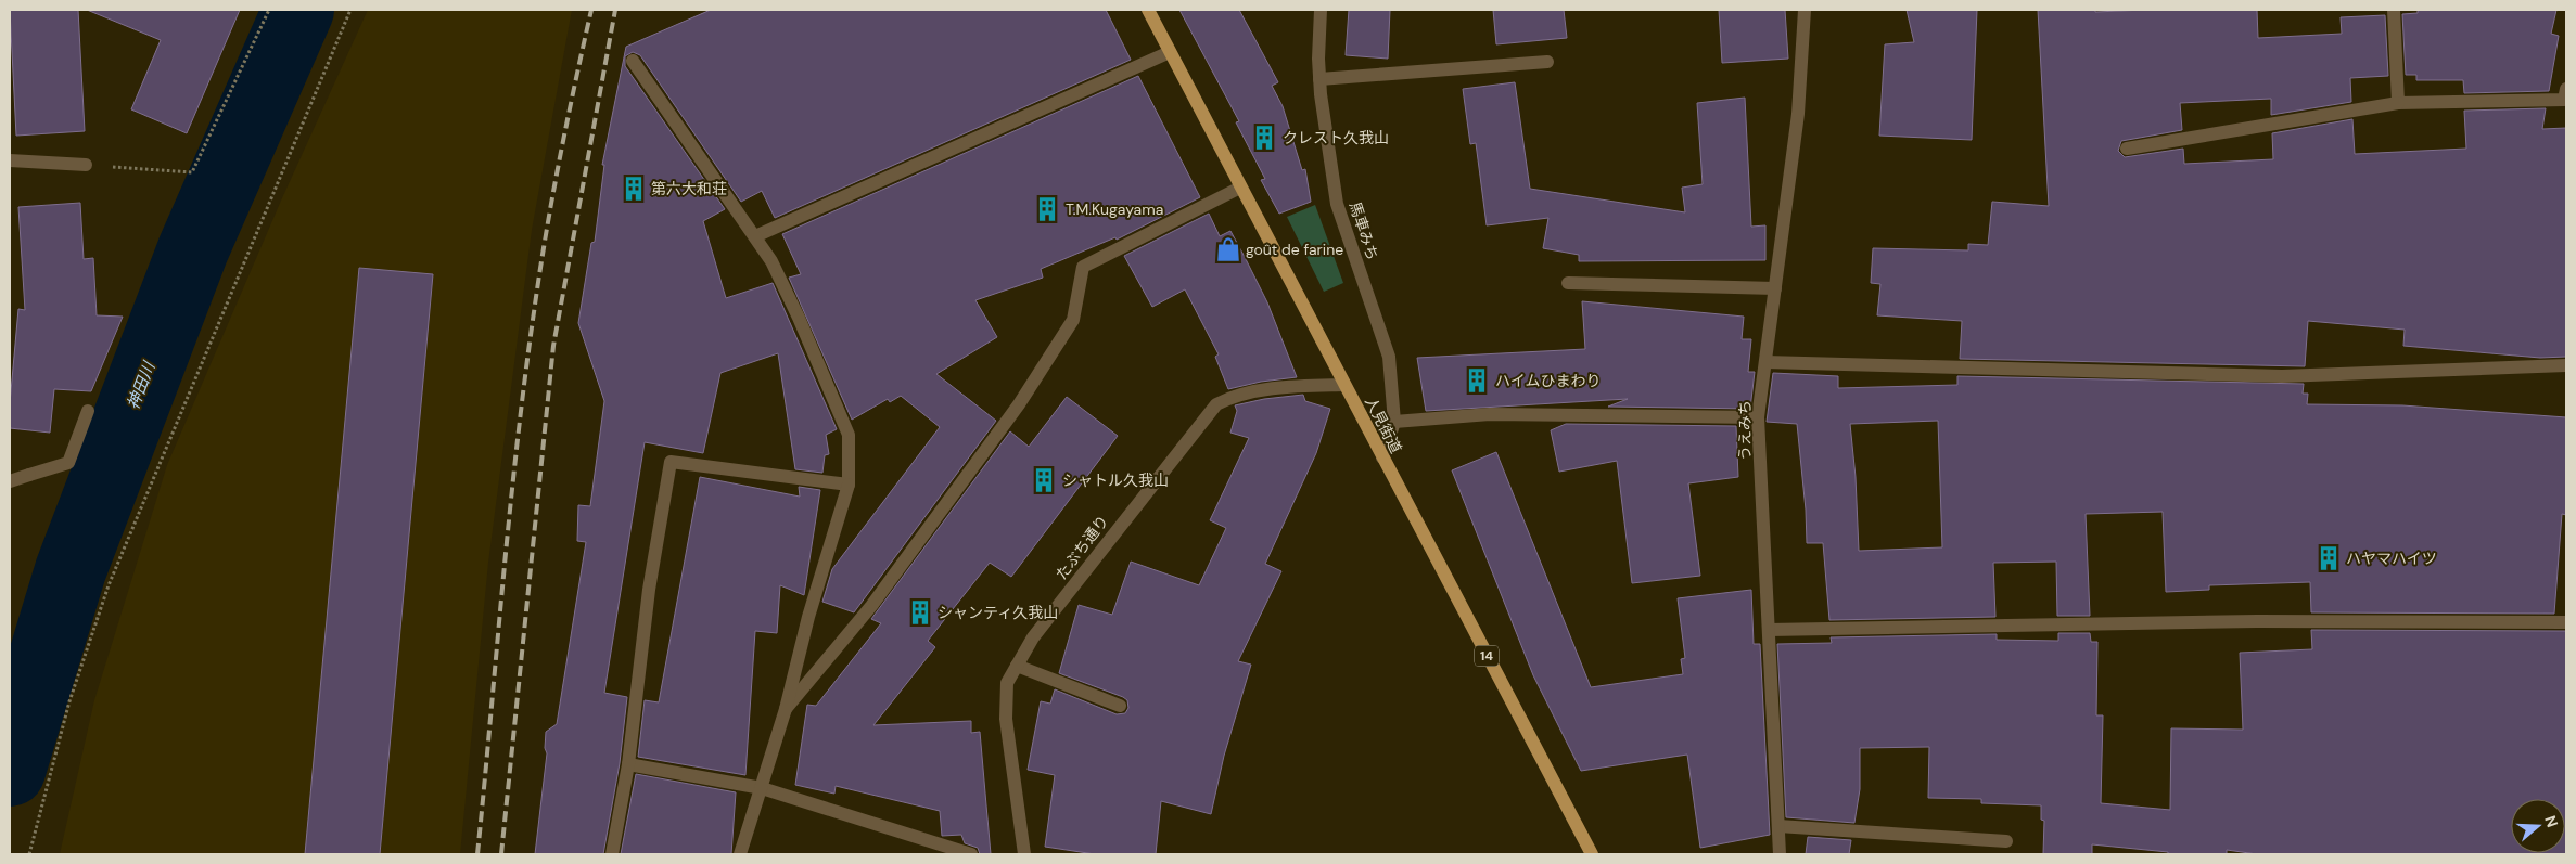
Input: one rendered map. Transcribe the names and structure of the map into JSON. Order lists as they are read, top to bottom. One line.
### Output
{"streets":{"main road":["人見街道","14"],"street":["馬車みち","うえみち","たぶち通り"]},"crossings":[["馬車みち","人見街道"],["人見街道","たぶち通り"]],"water":["神田川"],"places":{"building":["クレスト久我山","第六大和荘","T.M.Kugayama","ハイムひまわり","シャトル久我山","ハヤマハイツ","シャンティ久我山"],"shop":["goût de farine"]},"north":"right"}
